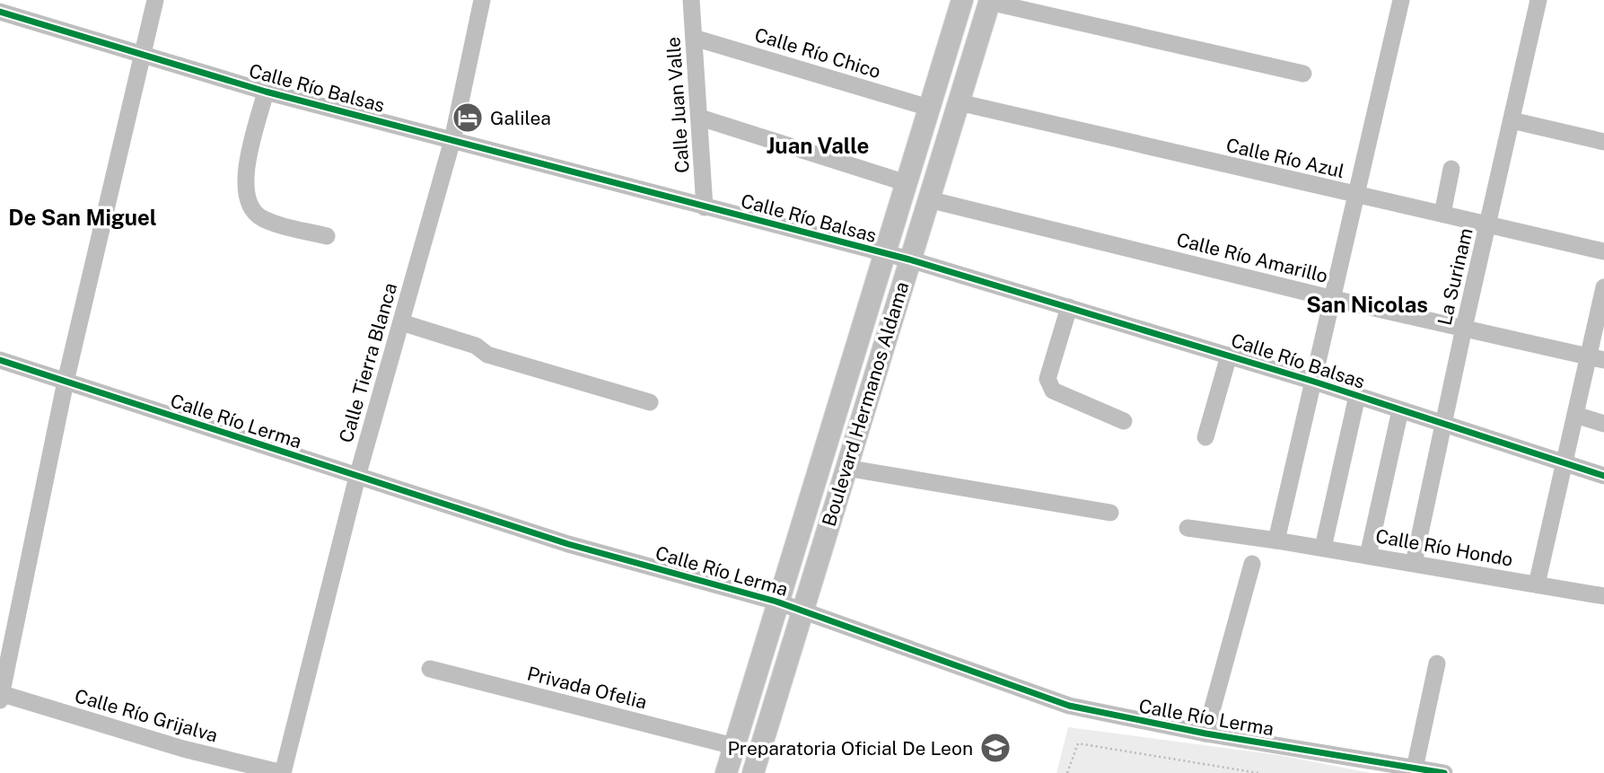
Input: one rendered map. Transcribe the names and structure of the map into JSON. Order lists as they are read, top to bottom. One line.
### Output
{"streets":{"main road":["Boulevard Hermanos Aldama"],"street":["Calle Río Chico","Calle Río Balsas","Calle Juan Valle","Calle Río Azul","Calle Río Amarillo","La Surinam","Calle Tierra Blanca","Calle Río Lerma","Calle Río Hondo","Privada Ofelia","Calle Río Grijalva"]},"crossings":[["Calle Río Chico","Calle Juan Valle"],["Calle Río Chico","Boulevard Hermanos Aldama"],["Calle Río Balsas","Calle Juan Valle"],["Calle Río Balsas","La Surinam"],["Calle Río Balsas","Calle Tierra Blanca"],["Calle Río Balsas","Boulevard Hermanos Aldama"],["Calle Río Azul","La Surinam"],["Calle Río Azul","Boulevard Hermanos Aldama"],["Calle Río Amarillo","La Surinam"],["Calle Río Amarillo","Boulevard Hermanos Aldama"],["La Surinam","Calle Río Hondo"],["Calle Tierra Blanca","Calle Río Lerma"],["Calle Tierra Blanca","Calle Río Grijalva"],["Boulevard Hermanos Aldama","Calle Río Lerma"],["Boulevard Hermanos Aldama","Privada Ofelia"]],"districts":["Juan Valle","De San Miguel","San Nicolas"],"places":{"hotel":["Galilea"],"school or university":["Preparatoria Oficial De Leon"]}}
